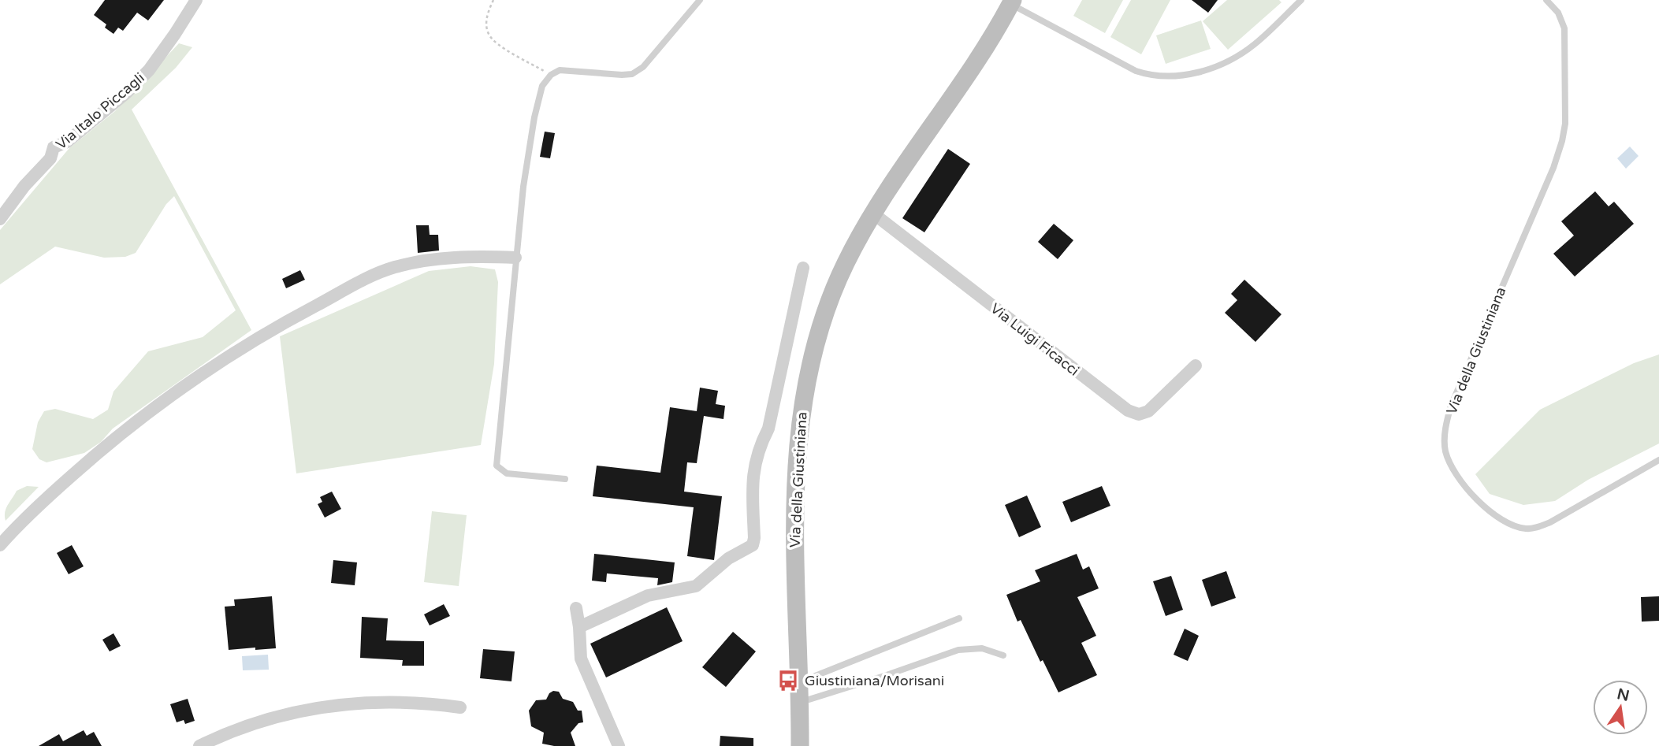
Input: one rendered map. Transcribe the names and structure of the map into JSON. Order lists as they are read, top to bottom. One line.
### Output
{"streets":{"street":["Via Italo Piccagli","Via Luigi Ficacci","Via della Giustiniana"]},"crossings":[["Via Luigi Ficacci","Via della Giustiniana"]],"places":{"bus stop":["Giustiniana/Morisani"]},"north":"top"}
